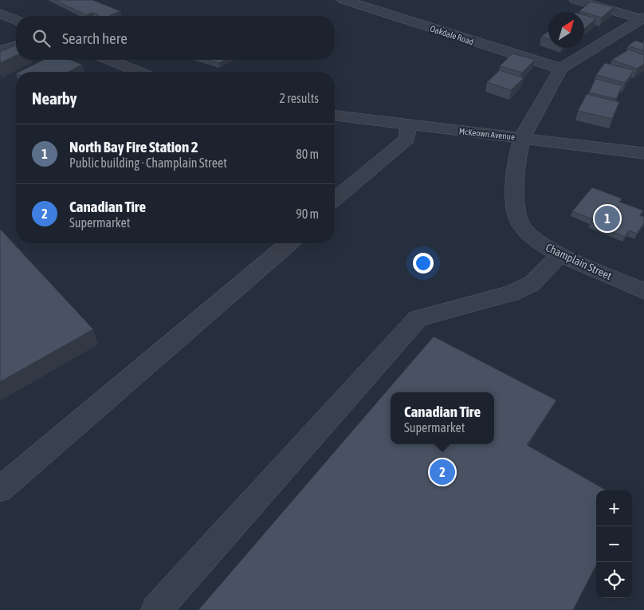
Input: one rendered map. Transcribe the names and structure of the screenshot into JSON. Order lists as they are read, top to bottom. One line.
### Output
{"streets":{"street":["Oakdale Road","McKeown Avenue","Champlain Street"]},"crossings":[["Oakdale Road","Champlain Street"],["McKeown Avenue","Champlain Street"]],"north":"top right","page":{"search":"Search here","heading":["Nearby","2 results"],"list":[{"mark":"1","name":"North Bay Fire Station 2","note":"Public building · Champlain Street","value":"80 m"},{"mark":"2","name":"Canadian Tire","note":"Supermarket","value":"90 m"}],"pins":["1","2"],"popup":["Canadian Tire","Supermarket"],"map_buttons":["+","−"]}}
